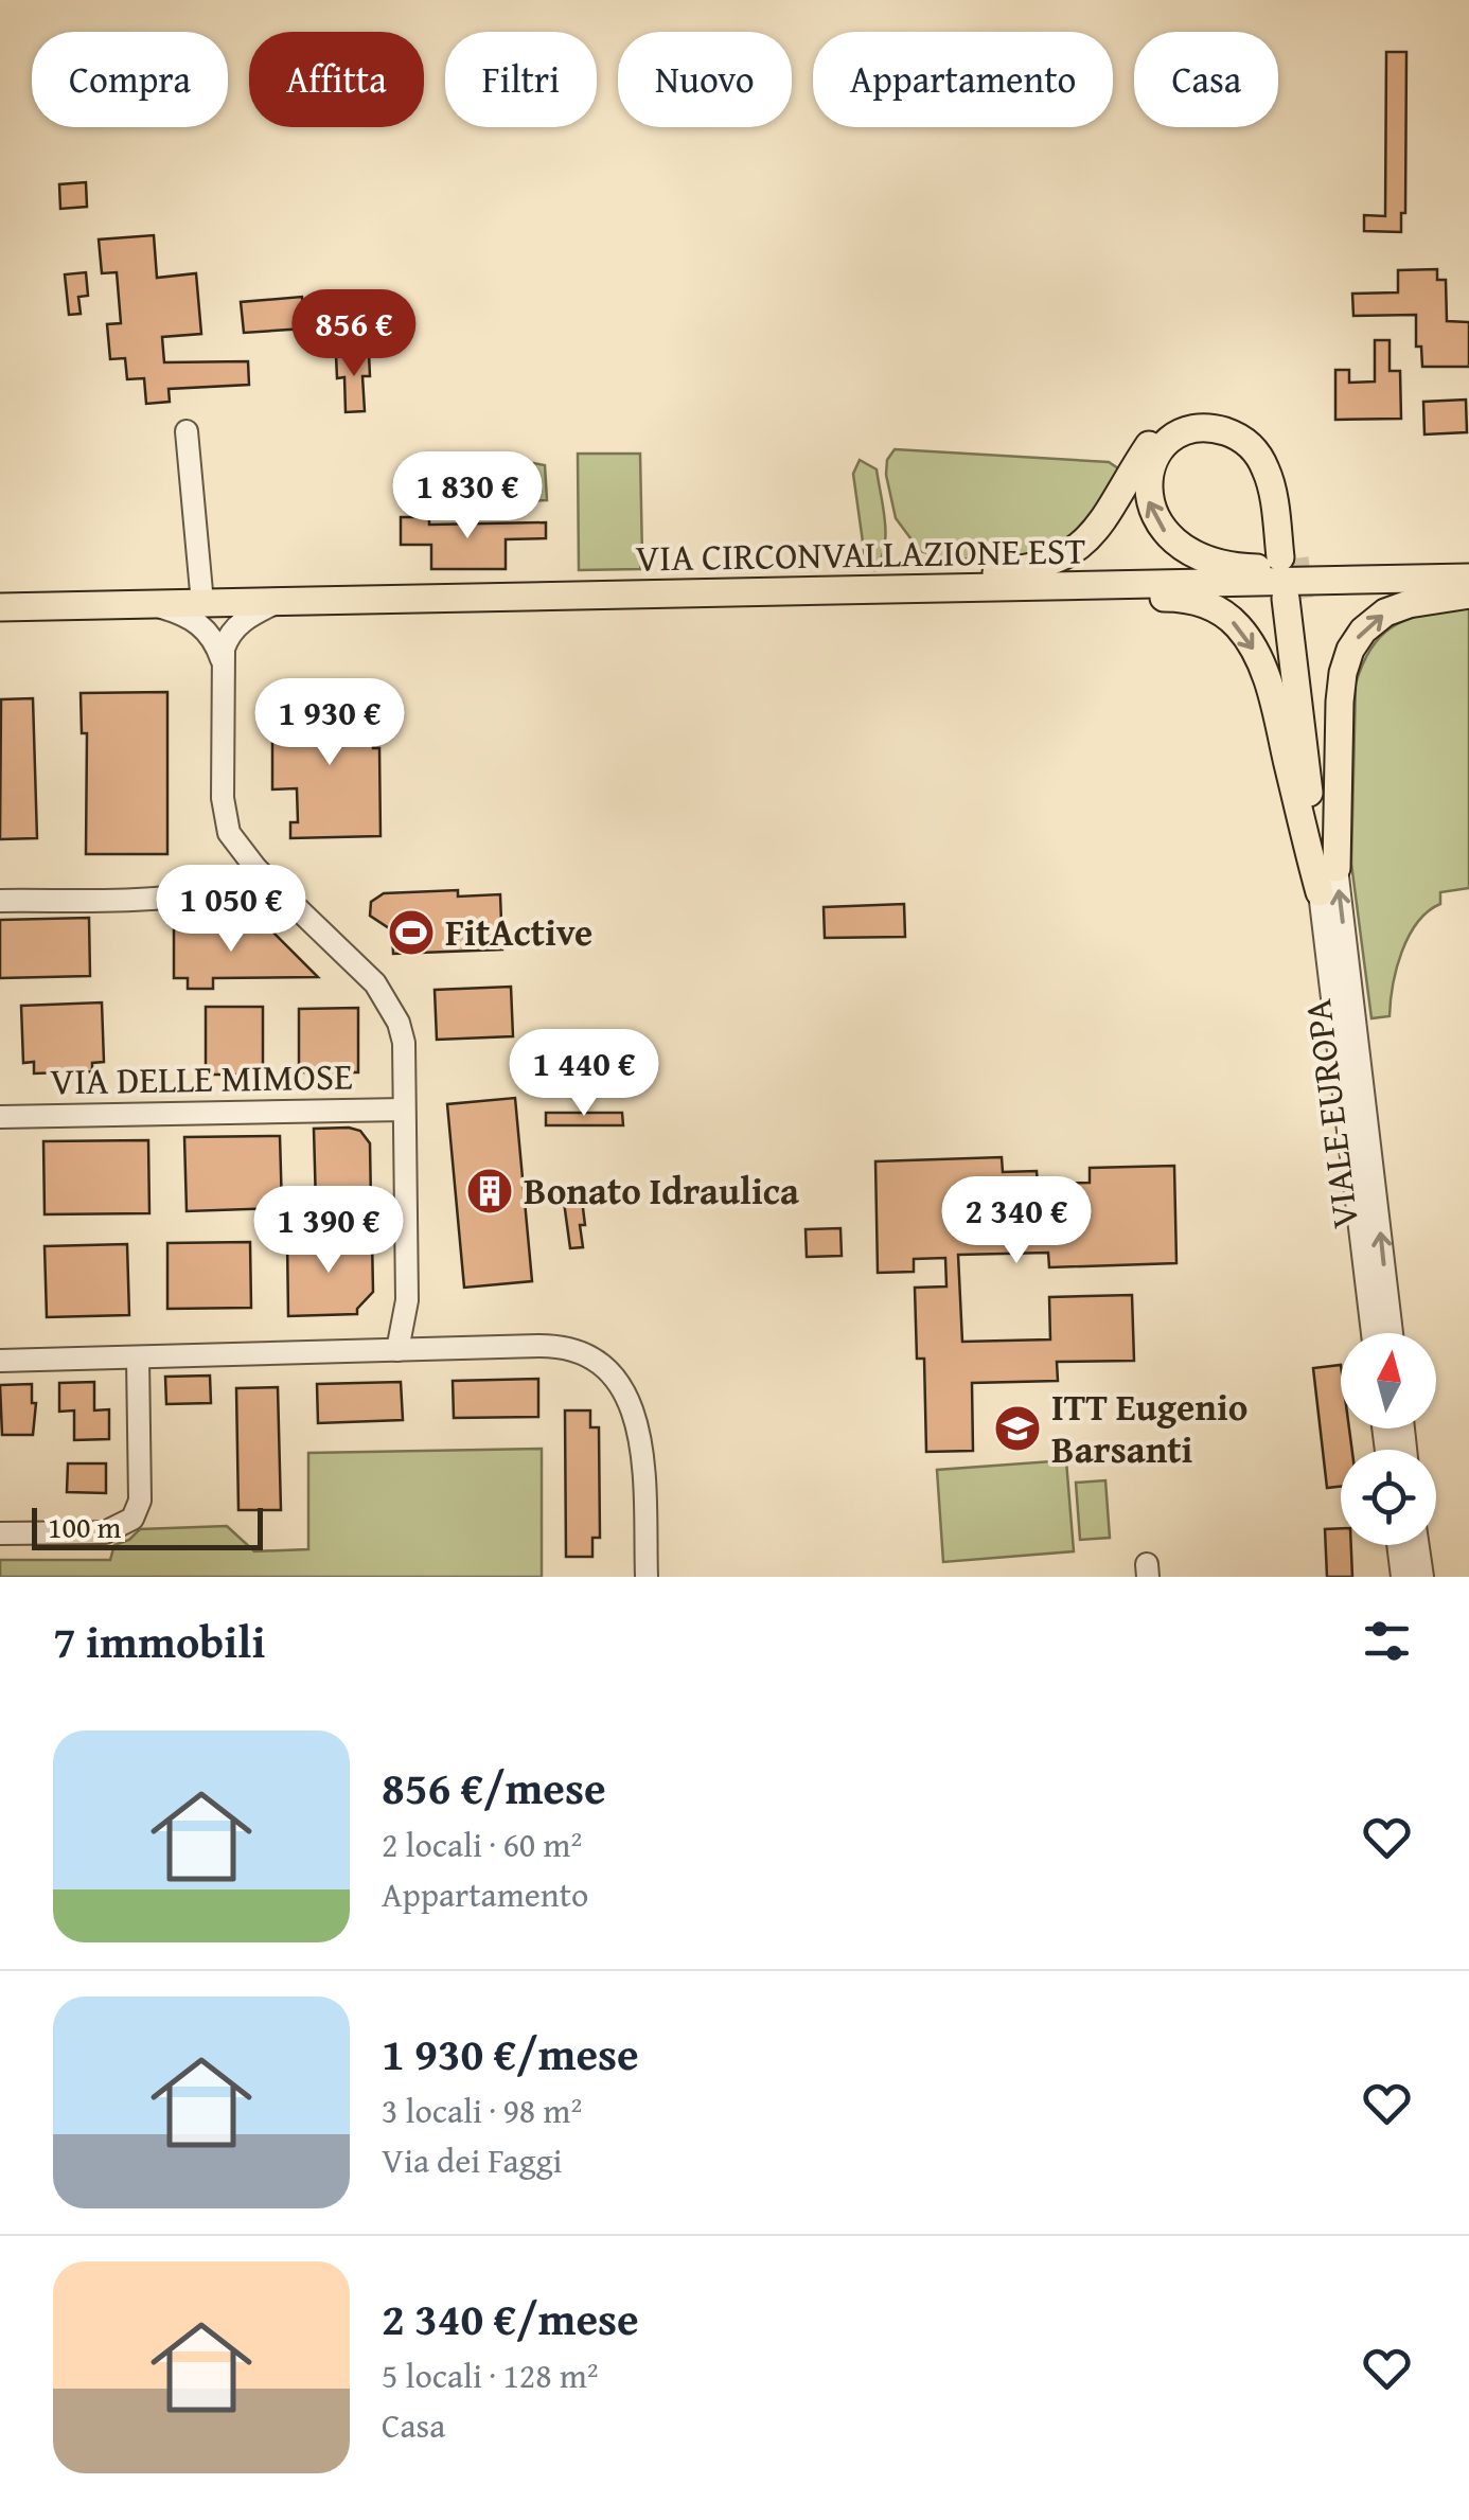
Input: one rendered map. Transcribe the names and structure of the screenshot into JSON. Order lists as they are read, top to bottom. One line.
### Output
{"streets":{"main road":["VIA CIRCONVALLAZIONE EST"],"street":["VIA DELLE MIMOSE","VIALE EUROPA"]},"places":{"sports":["FitActive"],"building":["Bonato Idraulica"],"school or university":["ITT Eugenio Barsanti"]},"scale_bar":"100 m","north":"top","page":{"chip":["Compra","Affitta","Filtri","Nuovo","Appartamento","Casa"],"price":["856 €","1 830 €","1 930 €","1 050 €","1 440 €","2 340 €","1 390 €"],"scale":"100 m","heading":"7 immobili","list":[{"name":"856 €/mese","note":"2 locali · 60 m² · Appartamento"},{"name":"1 930 €/mese","note":"3 locali · 98 m² · Via dei Faggi"},{"name":"2 340 €/mese","note":"5 locali · 128 m² · Casa"}]}}
